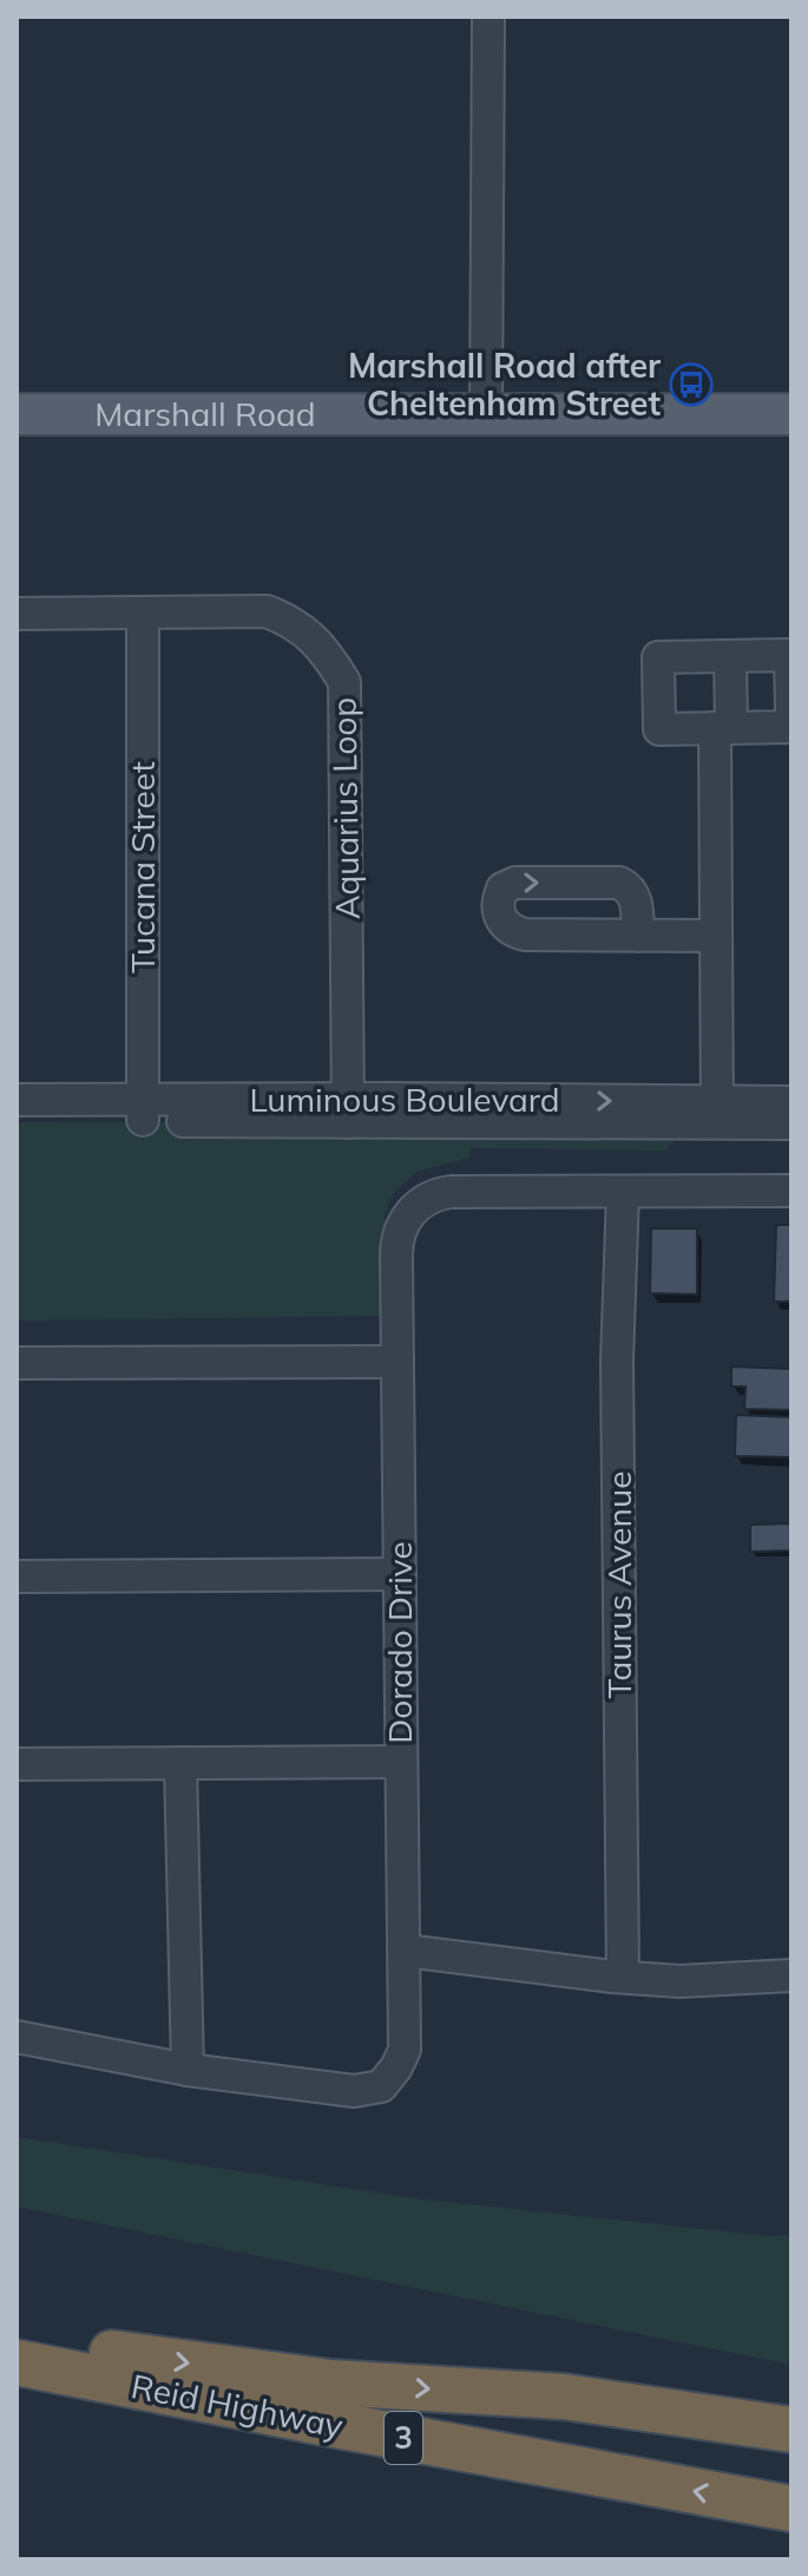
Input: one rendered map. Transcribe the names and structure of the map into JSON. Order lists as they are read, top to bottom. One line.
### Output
{"streets":{"highway":["Reid Highway","3"],"main road":["Marshall Road"],"street":["Aquarius Loop","Tucana Street","Luminous Boulevard","Taurus Avenue","Dorado Drive"]},"crossings":[["Aquarius Loop","Tucana Street"],["Aquarius Loop","Luminous Boulevard"],["Tucana Street","Luminous Boulevard"],["Taurus Avenue","Dorado Drive"]],"places":{"bus stop":["Marshall Road after Cheltenham Street"]}}
